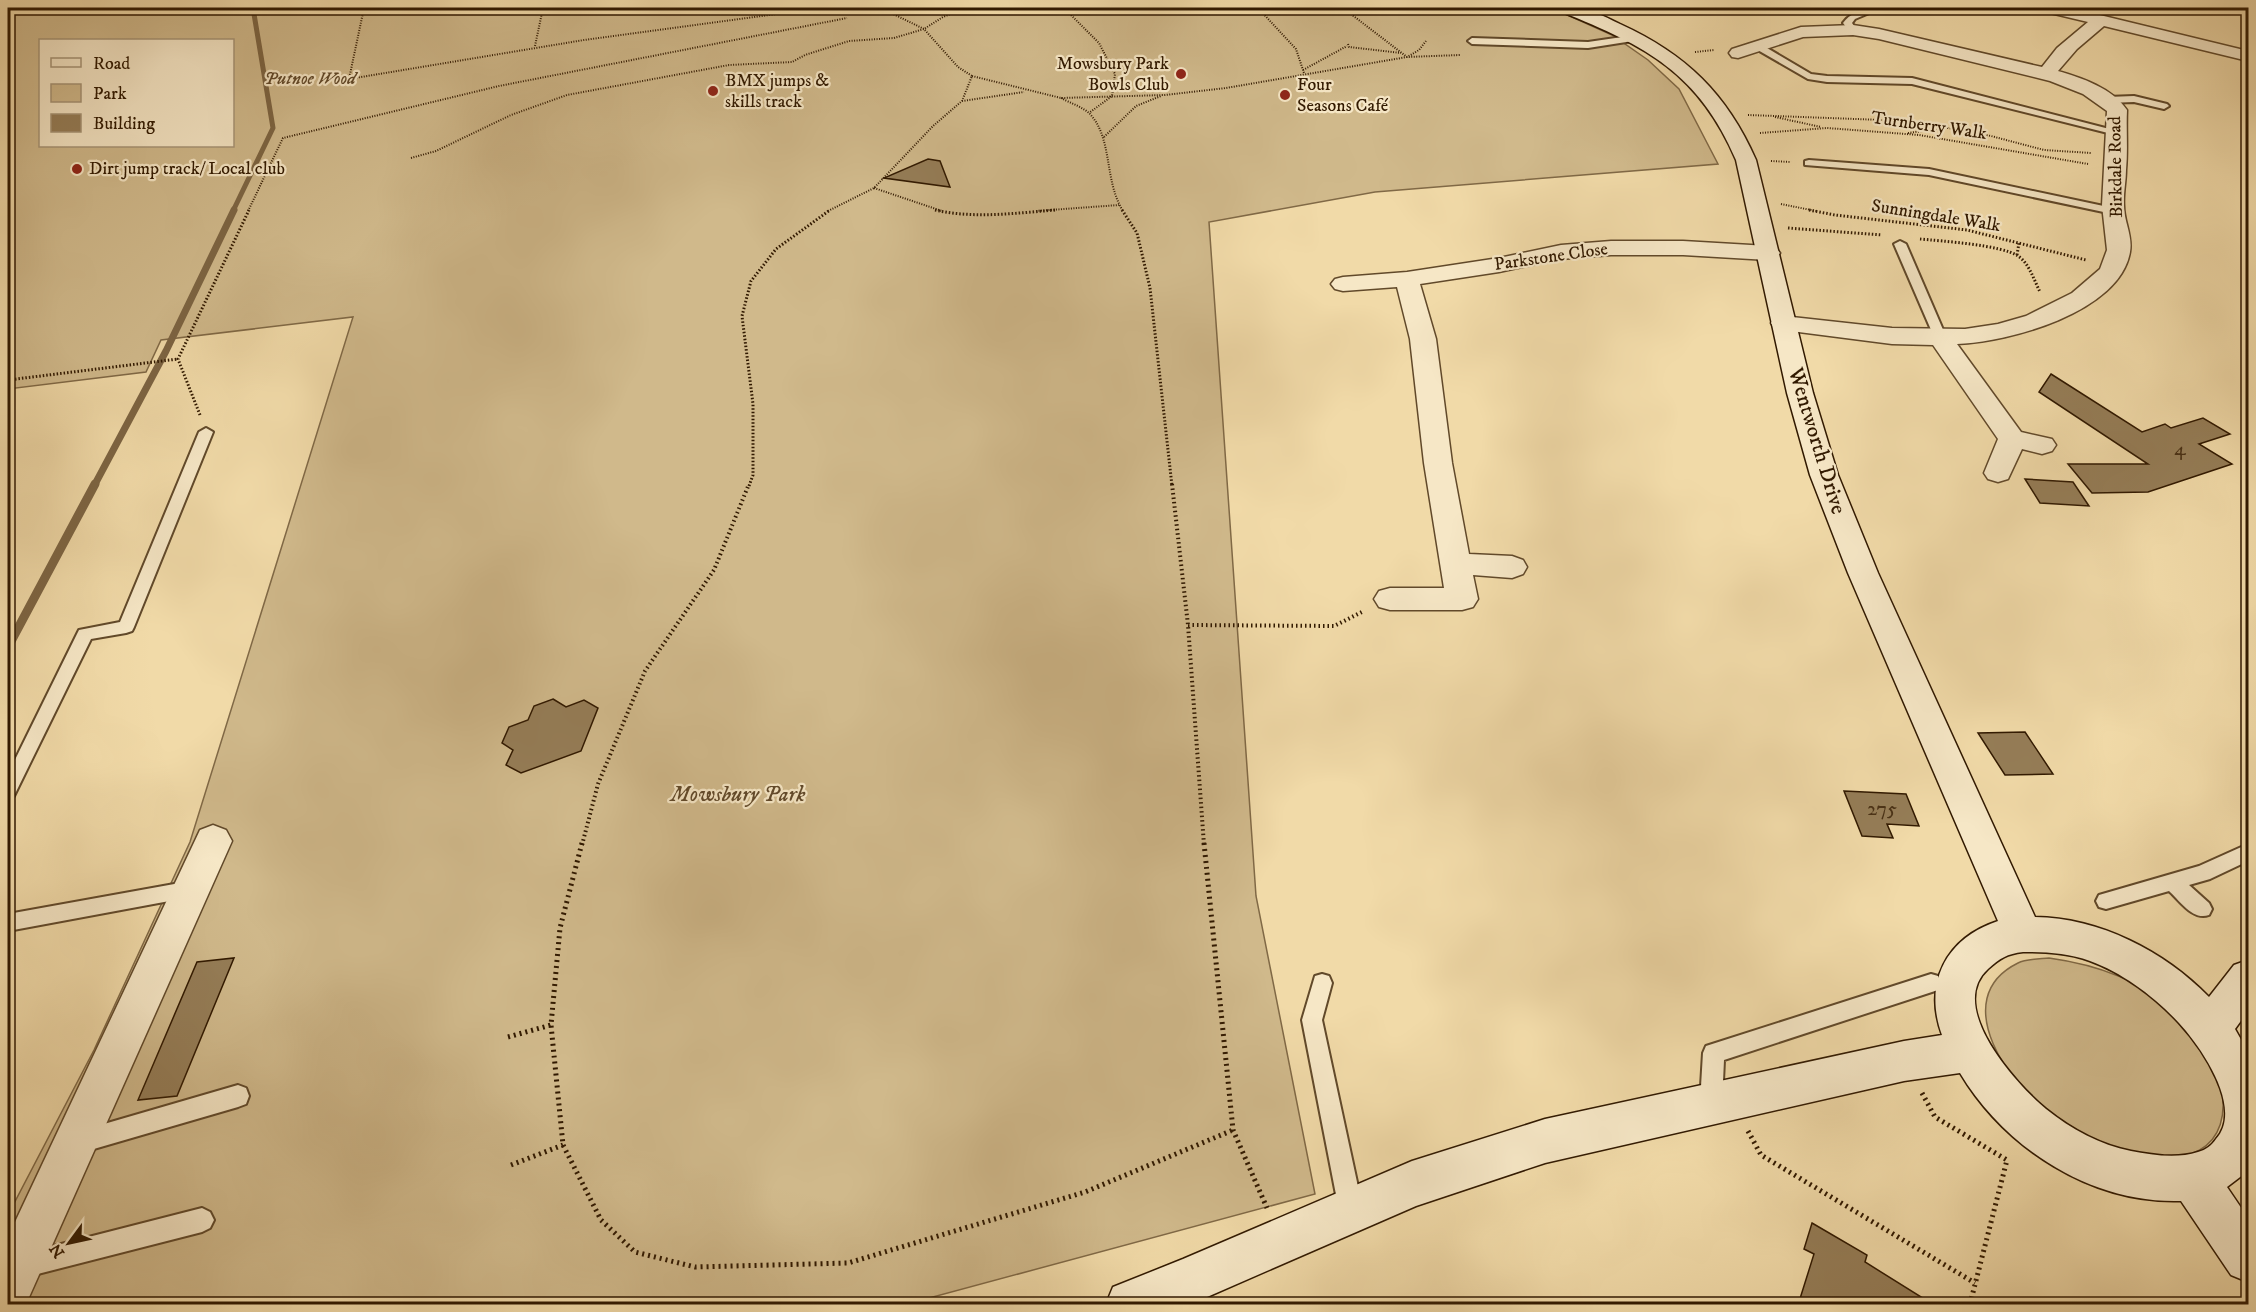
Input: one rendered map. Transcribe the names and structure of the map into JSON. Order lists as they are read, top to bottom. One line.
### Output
{"streets":{"street":["Birkdale Road","Parkstone Close","Wentworth Drive"],"path":["Turnberry Walk","Sunningdale Walk"]},"crossings":[["Turnberry Walk","Birkdale Road"],["Turnberry Walk","Wentworth Drive"],["Birkdale Road","Sunningdale Walk"],["Birkdale Road","Wentworth Drive"],["Sunningdale Walk","Wentworth Drive"],["Parkstone Close","Wentworth Drive"]],"parks":["Putnoe Wood","Mowsbury Park"],"places":["Mowsbury Park Bowls Club","BMX jumps & skills track","Four Seasons Café","Dirt jump track/ Local club"],"house_numbers":["4","275"],"legend":["Road","Park","Building"],"north":"bottom left"}
